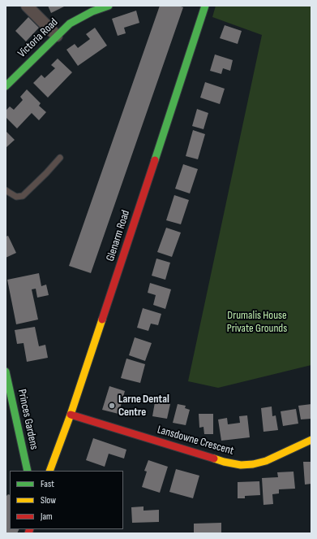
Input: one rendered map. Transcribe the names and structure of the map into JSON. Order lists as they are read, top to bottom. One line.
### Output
{"streets":{"main road":["Victoria Road","Glenarm Road","Princes Gardens","Lansdowne Crescent"]},"crossings":[["Glenarm Road","Lansdowne Crescent"]],"parks":["Drumalis House Private Grounds"],"places":["Larne Dental Centre"],"legend":["Fast","Slow","Jam"]}
